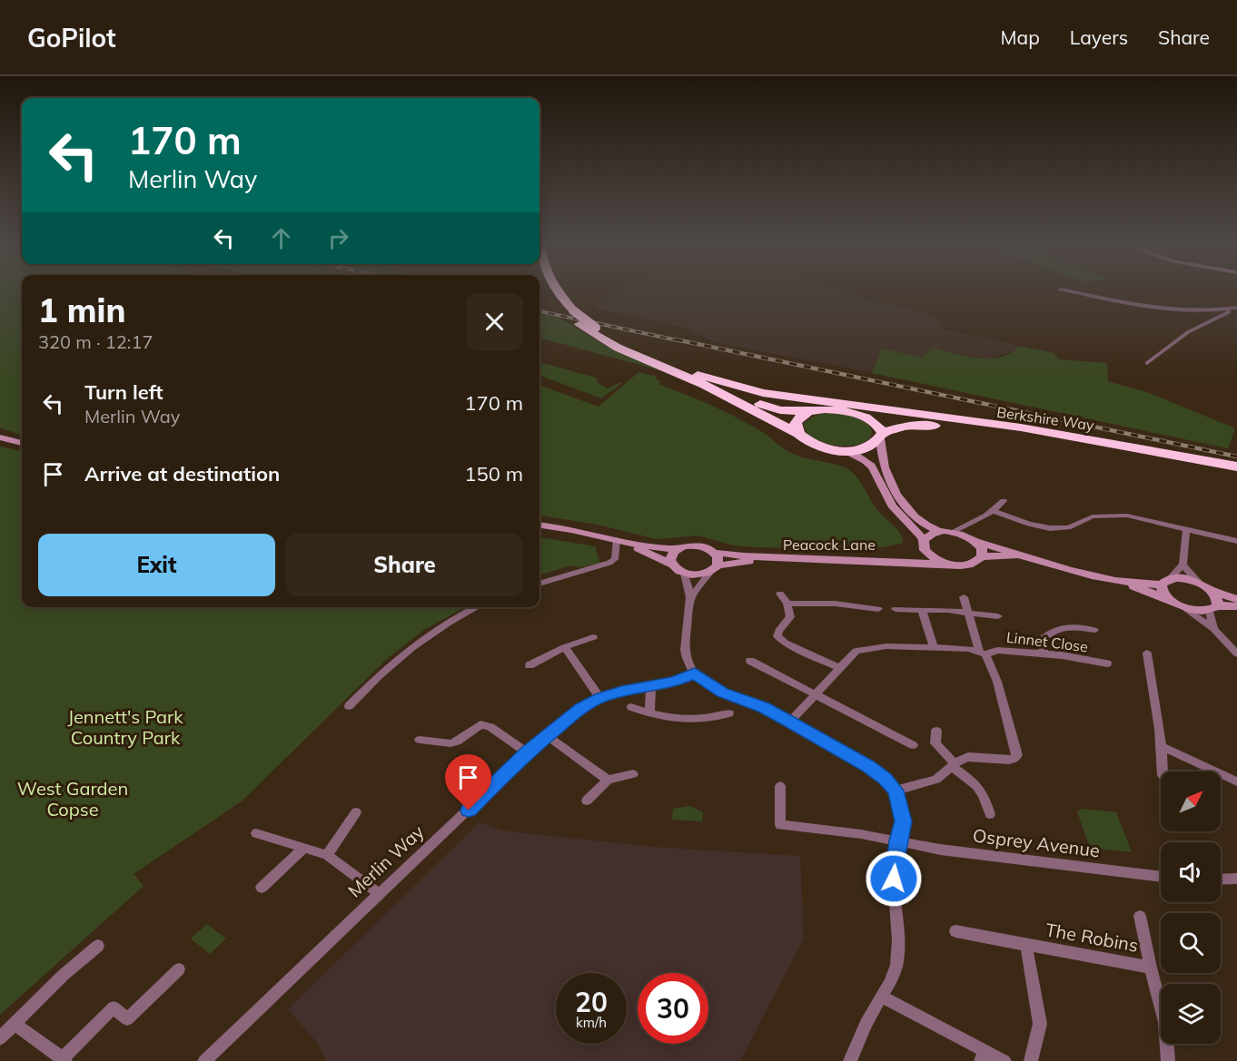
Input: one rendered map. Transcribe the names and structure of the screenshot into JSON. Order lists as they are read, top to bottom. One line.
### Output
{"streets":{"highway":["Berkshire Way"],"street":["Peacock Lane","Linnet Close","Osprey Avenue","Merlin Way","The Robins"]},"parks":["Jennett's Park Country Park","West Garden Copse"],"north":"top right","page":{"header":"GoPilot","nav":["Map","Layers","Share"],"turn":["170 m","Merlin Way"],"heading":["1 min","320 m · 12:17"],"list":[{"name":"Turn left","note":"Merlin Way","value":"170 m"},{"name":"Arrive at destination","value":"150 m"}],"buttons":["Exit","Share"],"speed":"20 km/h","limit":"30"}}
